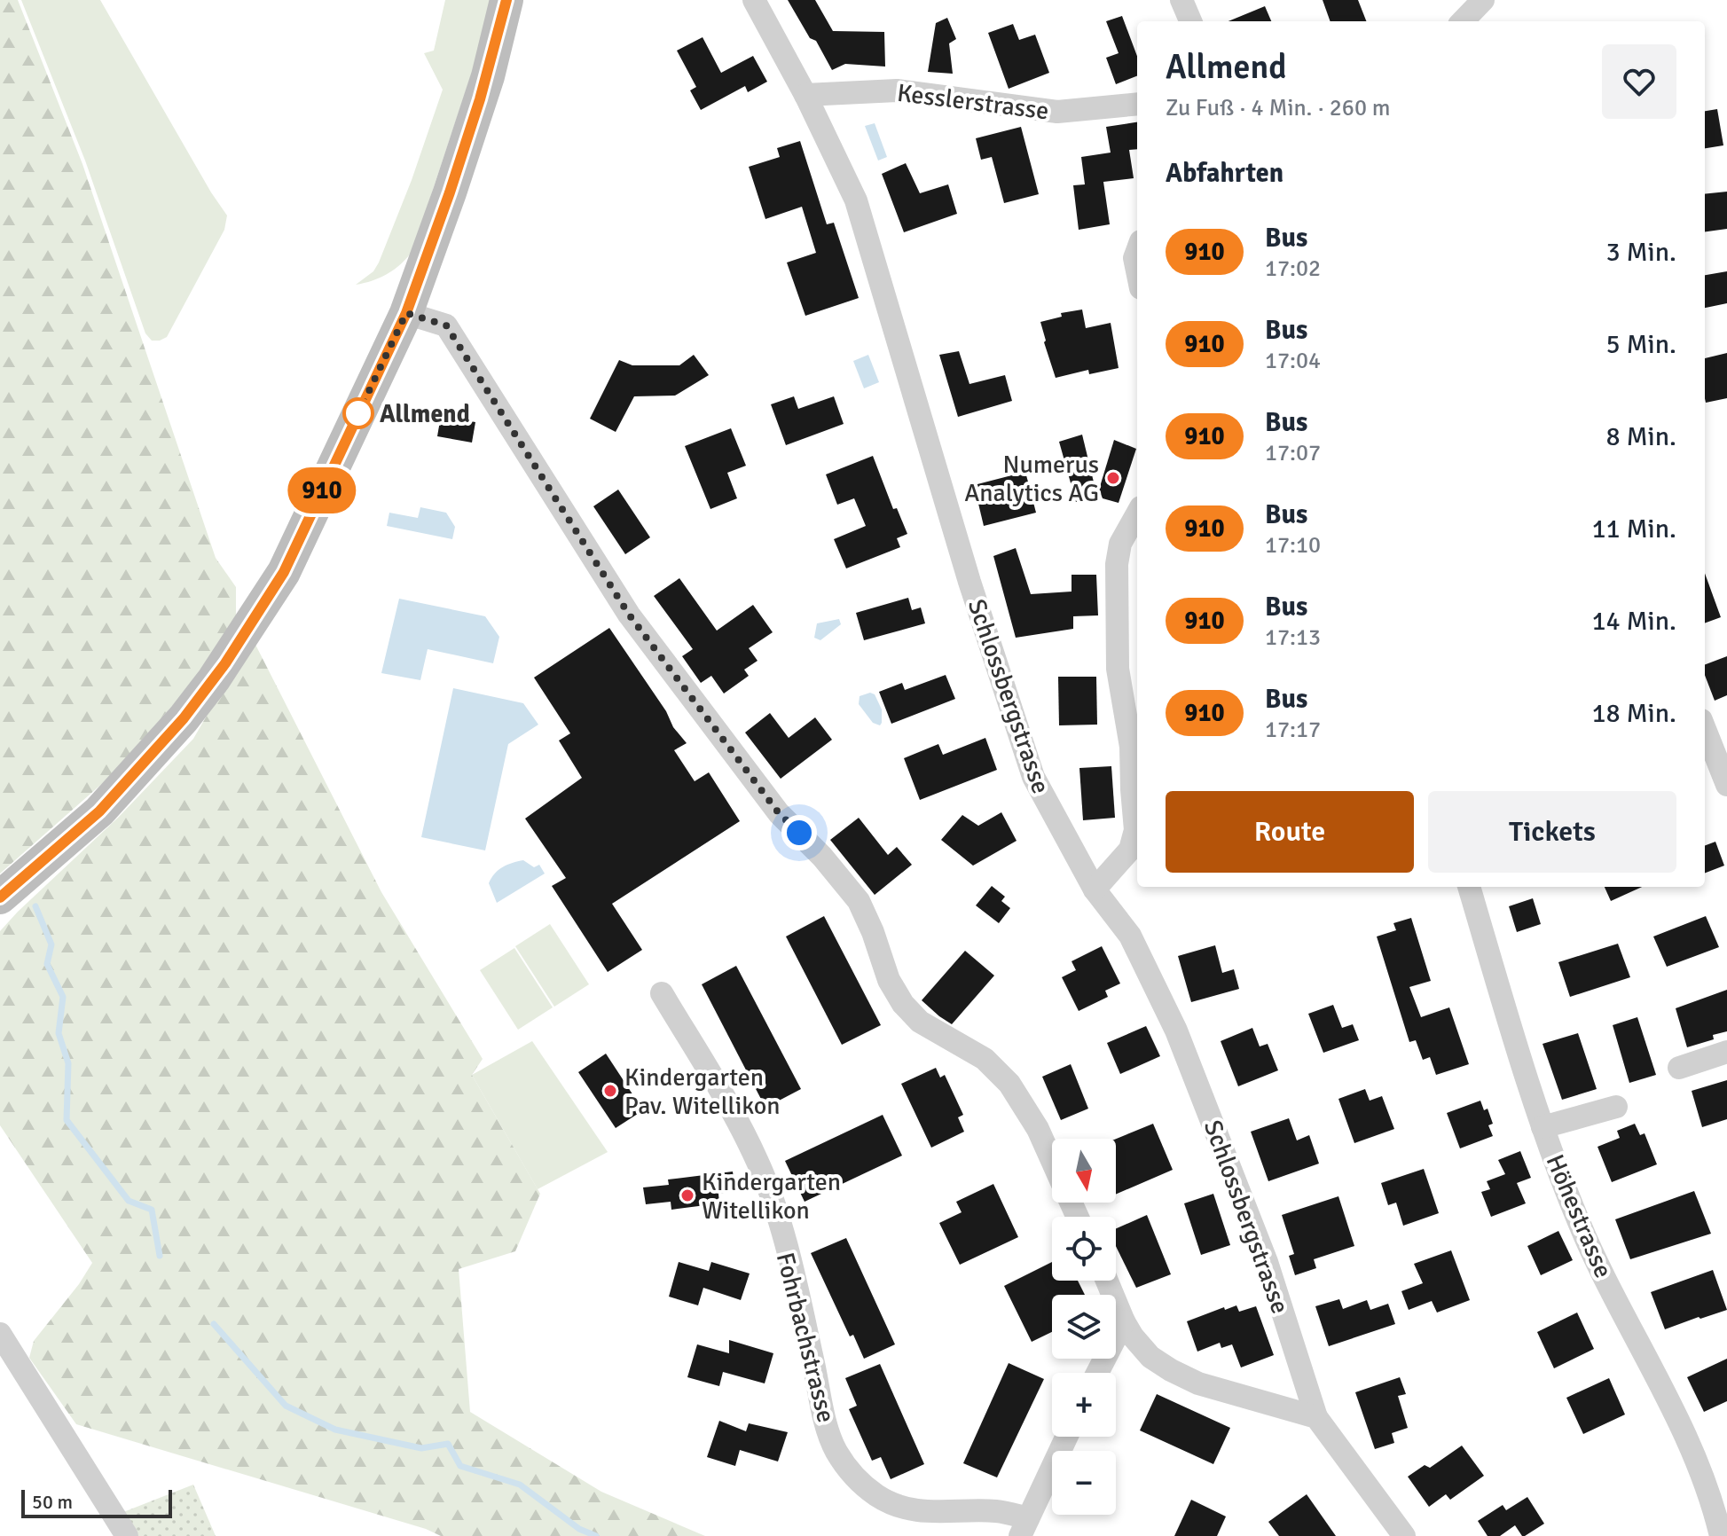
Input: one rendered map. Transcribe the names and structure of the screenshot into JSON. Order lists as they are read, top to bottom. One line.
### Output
{"streets":{"street":["Kesslerstrasse","Schlossbergstrasse","Höhestrasse","Fohrbachstrasse"]},"crossings":[["Kesslerstrasse","Schlossbergstrasse"]],"places":["Allmend","Numerus Analytics AG","Kindergarten Pav. Witellikon","Kindergarten Witellikon"],"lines":["bus line 910"],"scale_bar":"50 m","north":"bottom","page":{"on_map":"910","heading":[["Allmend","Zu Fuß · 4 Min. · 260 m"],"Abfahrten"],"list":[{"mark":"910","name":"Bus","note":"17:02","value":"3 Min."},{"mark":"910","name":"Bus","note":"17:04","value":"5 Min."},{"mark":"910","name":"Bus","note":"17:07","value":"8 Min."},{"mark":"910","name":"Bus","note":"17:10","value":"11 Min."},{"mark":"910","name":"Bus","note":"17:13","value":"14 Min."},{"mark":"910","name":"Bus","note":"17:17","value":"18 Min."}],"buttons":["Route","Tickets"],"map_buttons":["+","−"],"scale":"50 m"}}
